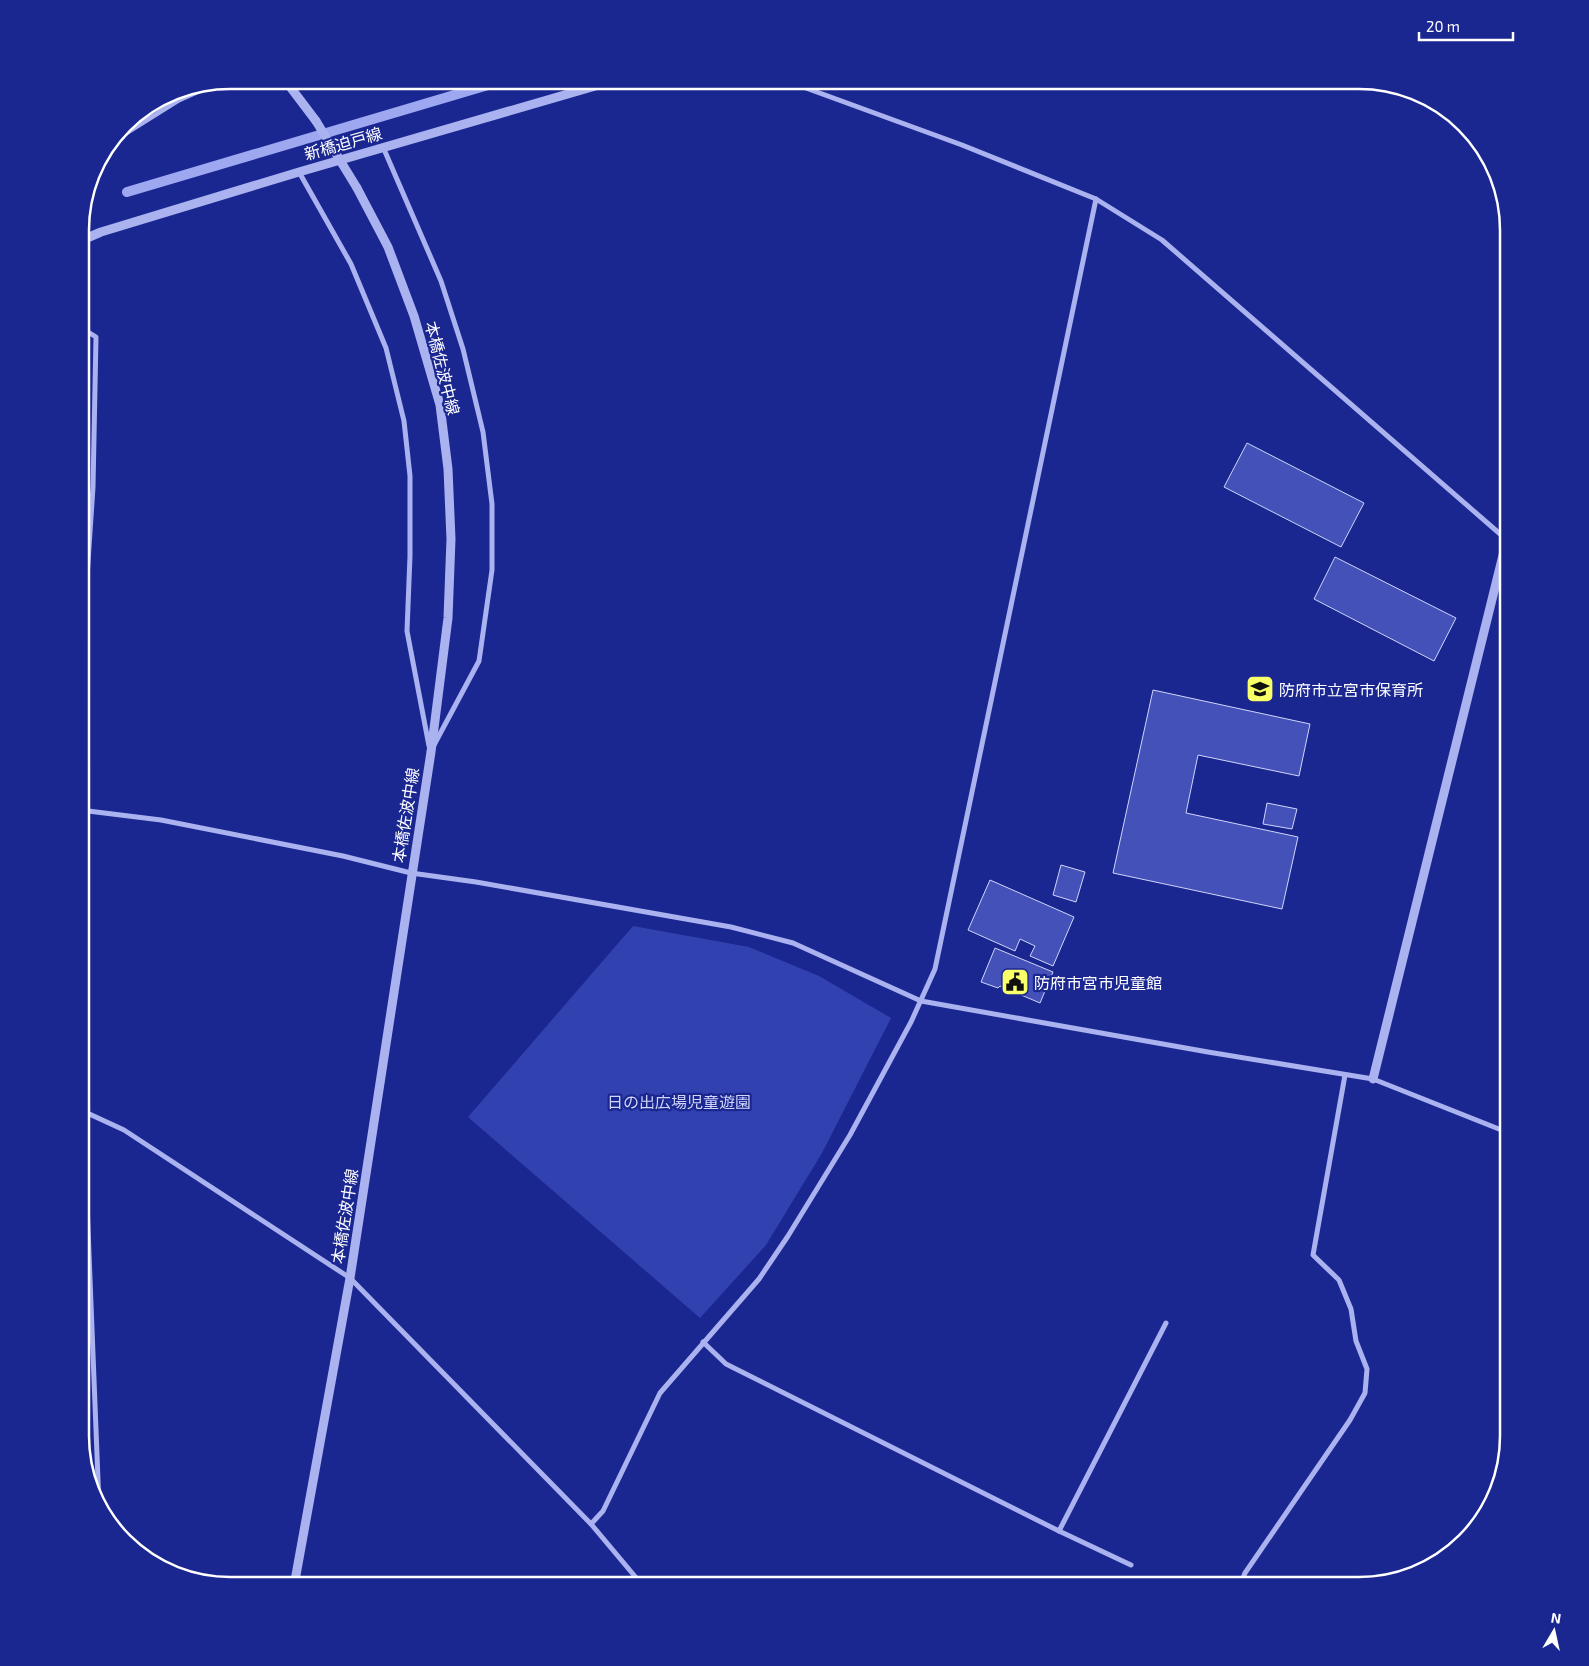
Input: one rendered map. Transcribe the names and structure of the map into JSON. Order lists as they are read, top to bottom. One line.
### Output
{"streets":{"street":["新橋迫戸線","本橋佐波中線"]},"parks":["日の出広場児童遊園"],"places":{"school or university":["防府市立宮市保育所"],"public building":["防府市宮市児童館"]},"scale_bar":"20 m","north":"top"}
